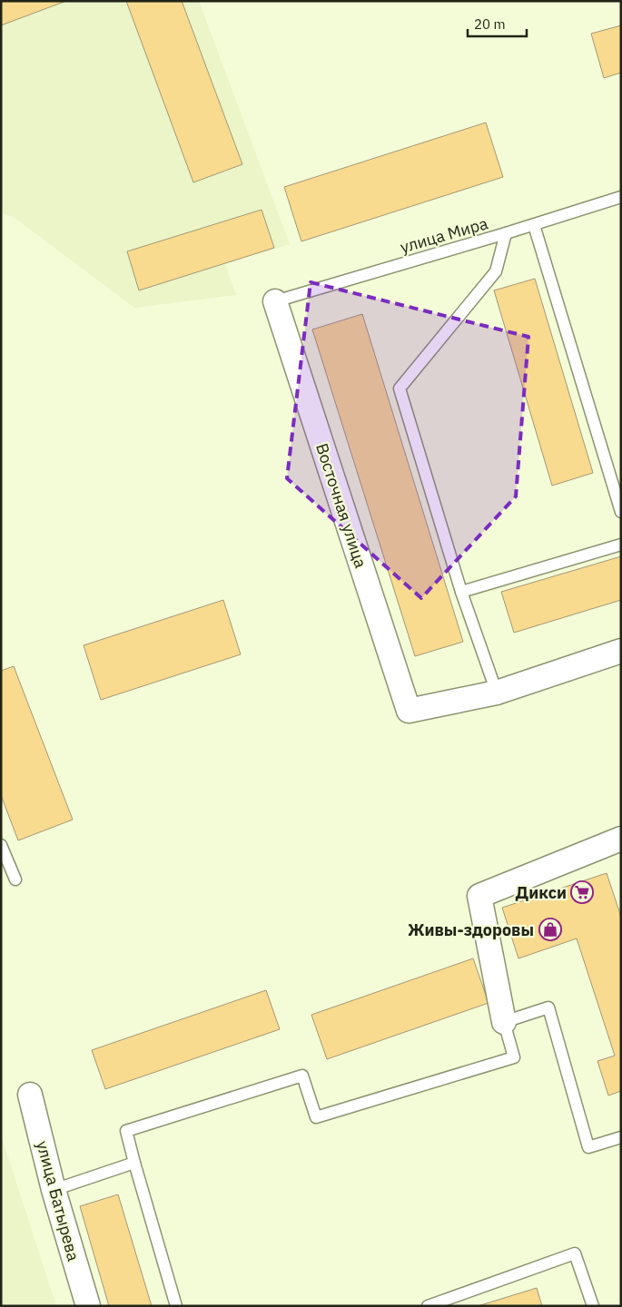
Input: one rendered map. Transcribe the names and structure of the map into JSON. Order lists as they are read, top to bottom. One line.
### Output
{"streets":{"street":["Восточная улица","улица Батырева"],"lane":["улица Мира"]},"crossings":[["улица Мира","Восточная улица"]],"places":{"supermarket":["Дикси"],"shop":["Живы-здоровы"]},"scale_bar":"20 m"}
